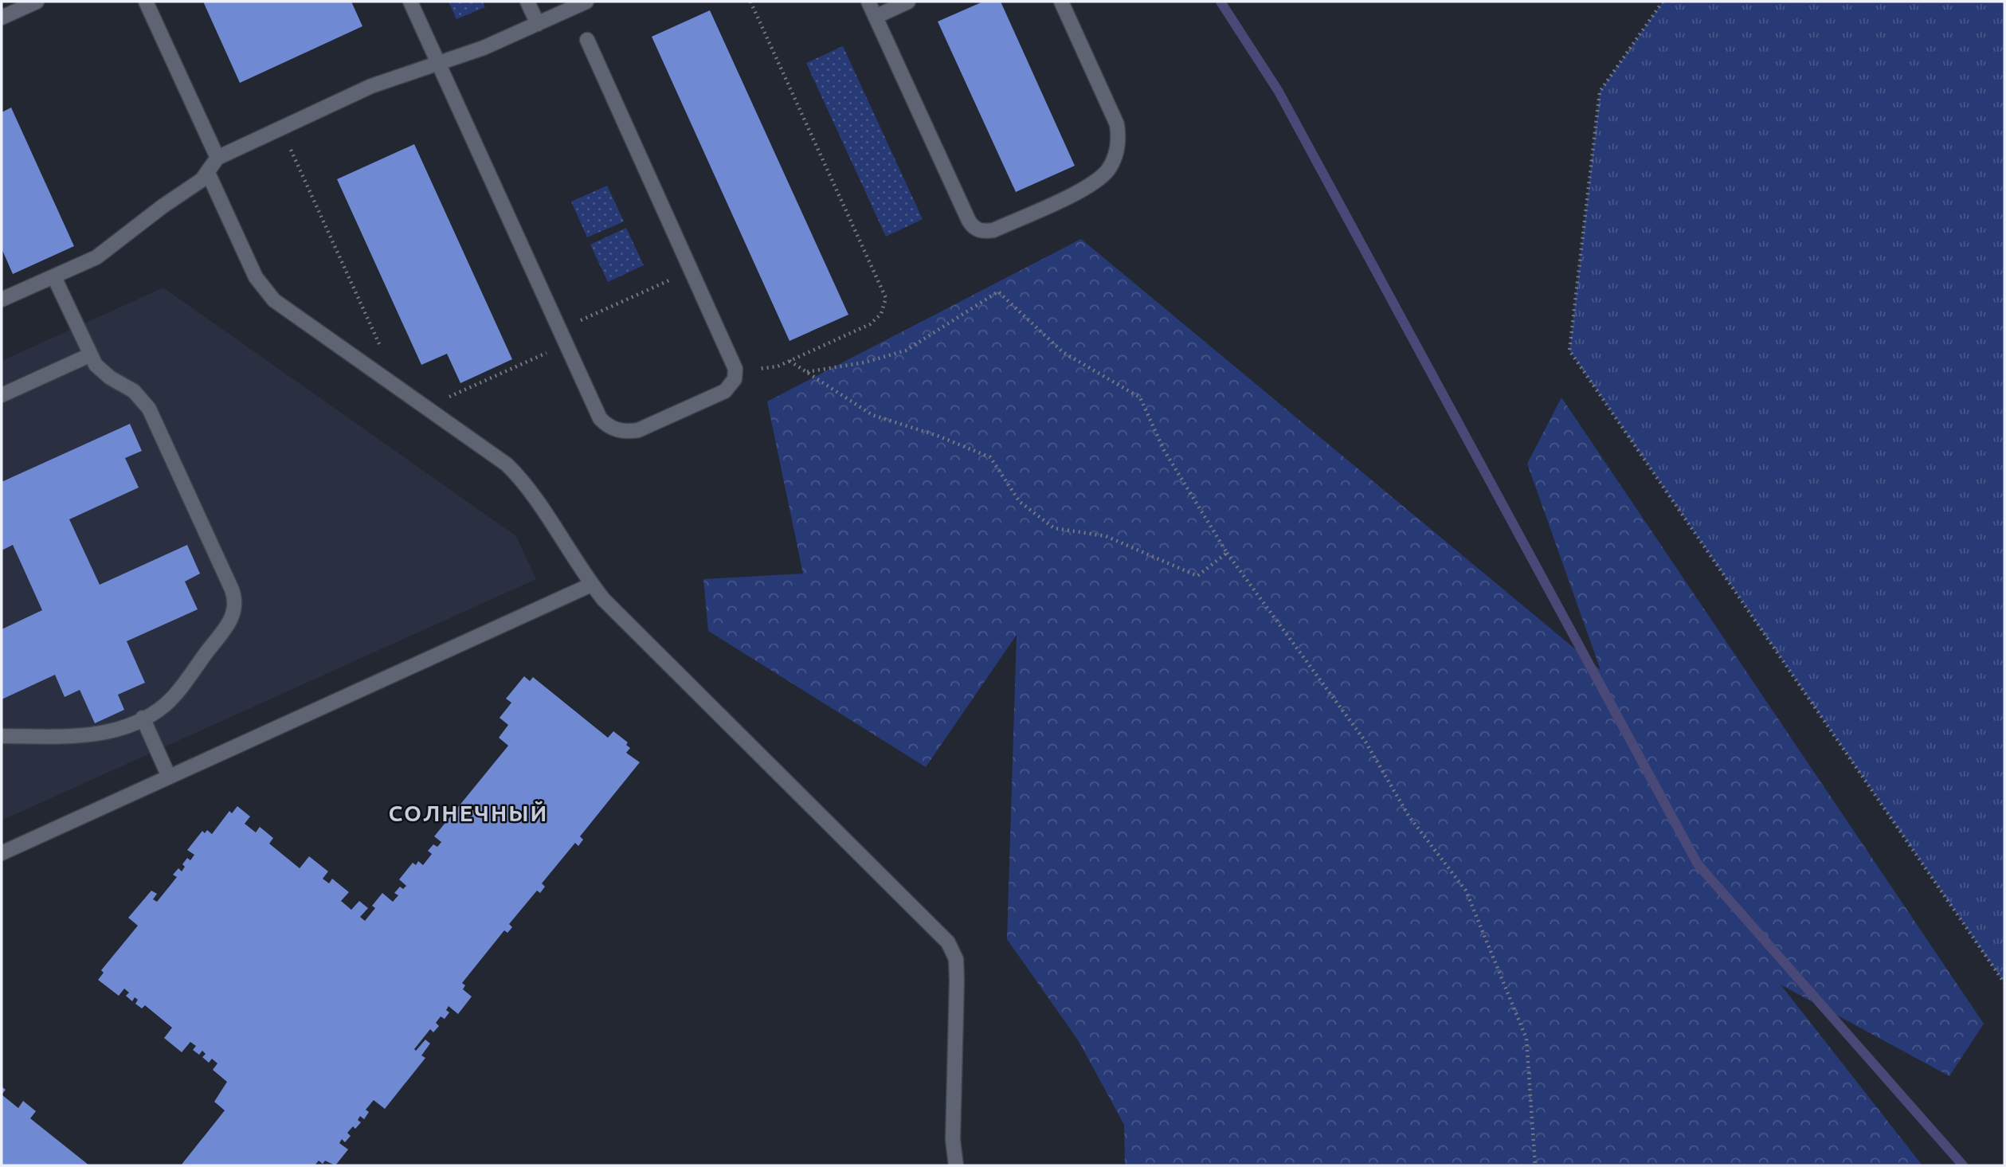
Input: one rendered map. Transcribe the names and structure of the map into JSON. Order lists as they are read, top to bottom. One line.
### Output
{"districts":["СОЛНЕЧНЫЙ"]}
